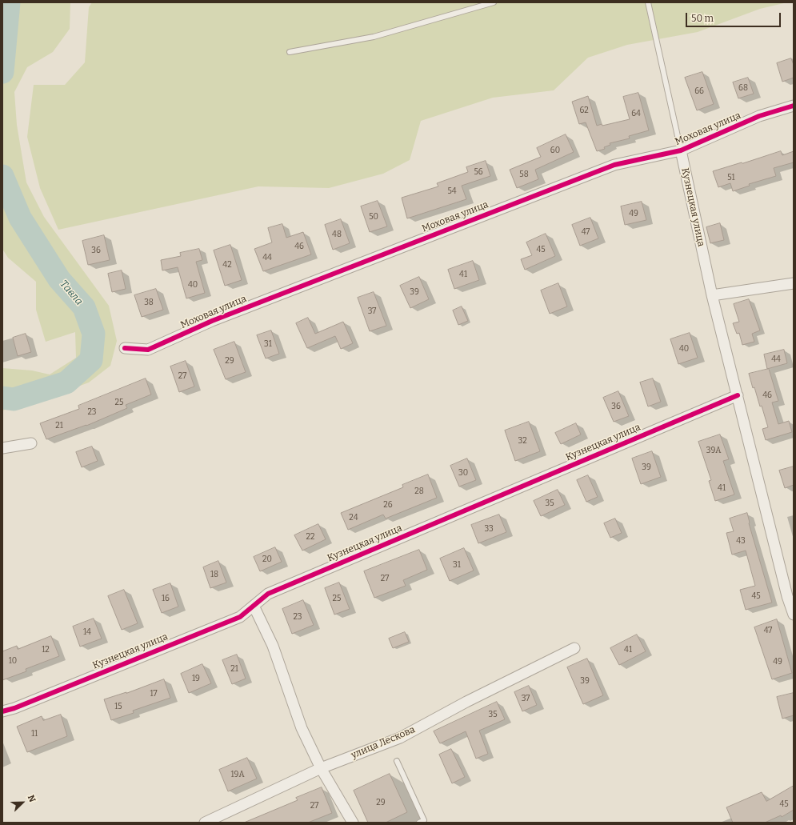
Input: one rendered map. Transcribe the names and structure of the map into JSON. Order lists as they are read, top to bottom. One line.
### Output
{"streets":{"street":["Моховая улица","Кузнецкая улица","улица Лескова"]},"crossings":[["Моховая улица","Кузнецкая улица"]],"water":["Тавла"],"house_numbers":["68","66","62","64","60","56","58","51","54","49","50","47","48","46","45","36","44","42","41","40","39","38","37","31","40","44","29","27","46","25","36","23","21","32","39А","39","30","41","28","35","26","24","33","22","43","20","31","18","27","45","16","25","23","47","14","12","41","10","49","21","19","39","17","37","15","35","11","19А","29","45","27"],"scale_bar":"50 m","north":"top right"}
